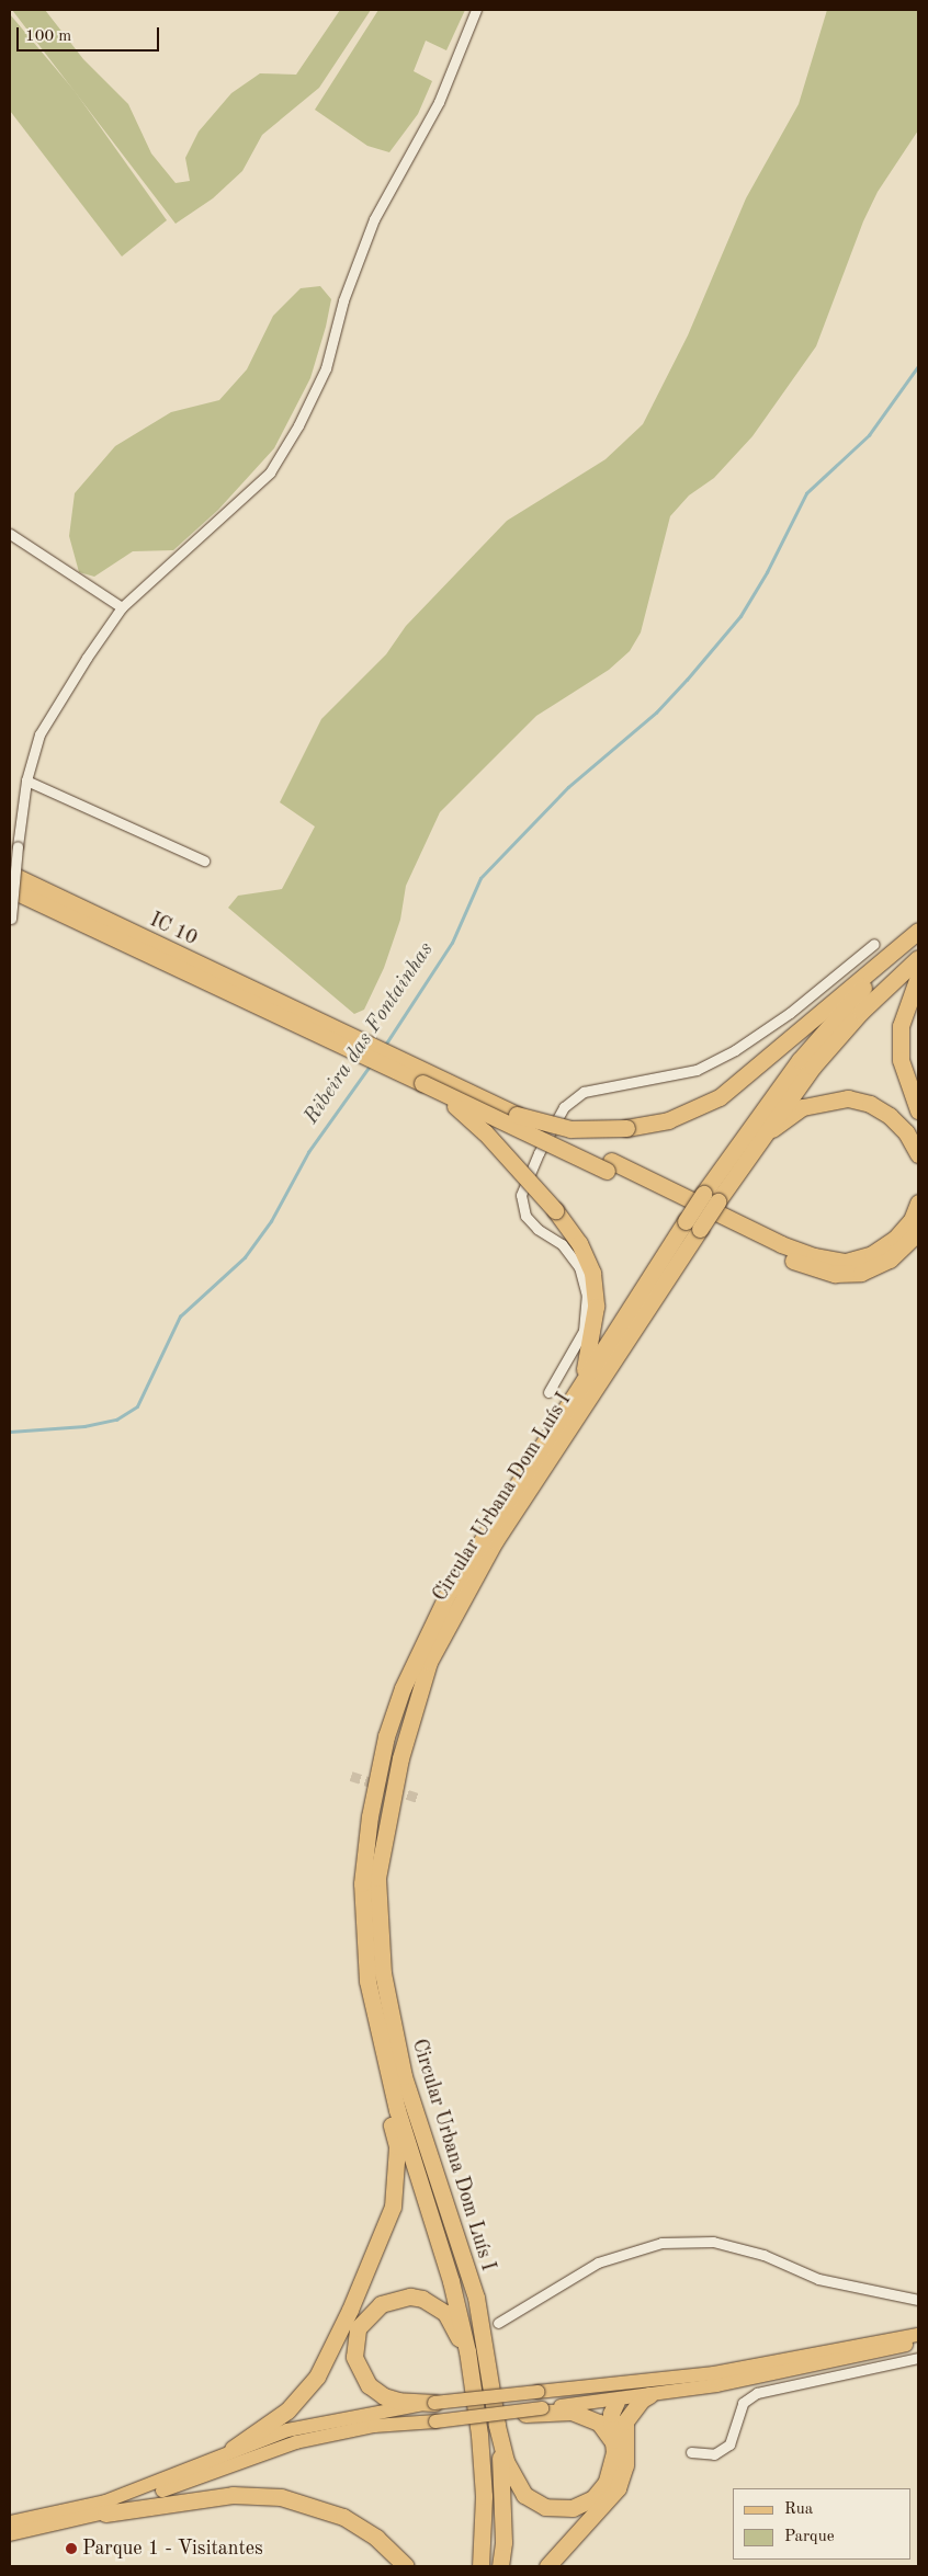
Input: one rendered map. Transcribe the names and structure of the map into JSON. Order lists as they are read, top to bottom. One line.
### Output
{"streets":{"highway":["IC 10","Circular Urbana Dom Luís I"]},"crossings":[["IC 10","Circular Urbana Dom Luís I"]],"water":["Ribeira das Fontainhas"],"places":["Parque 1 - Visitantes"],"legend":["Rua","Parque"],"scale_bar":"100 m"}
